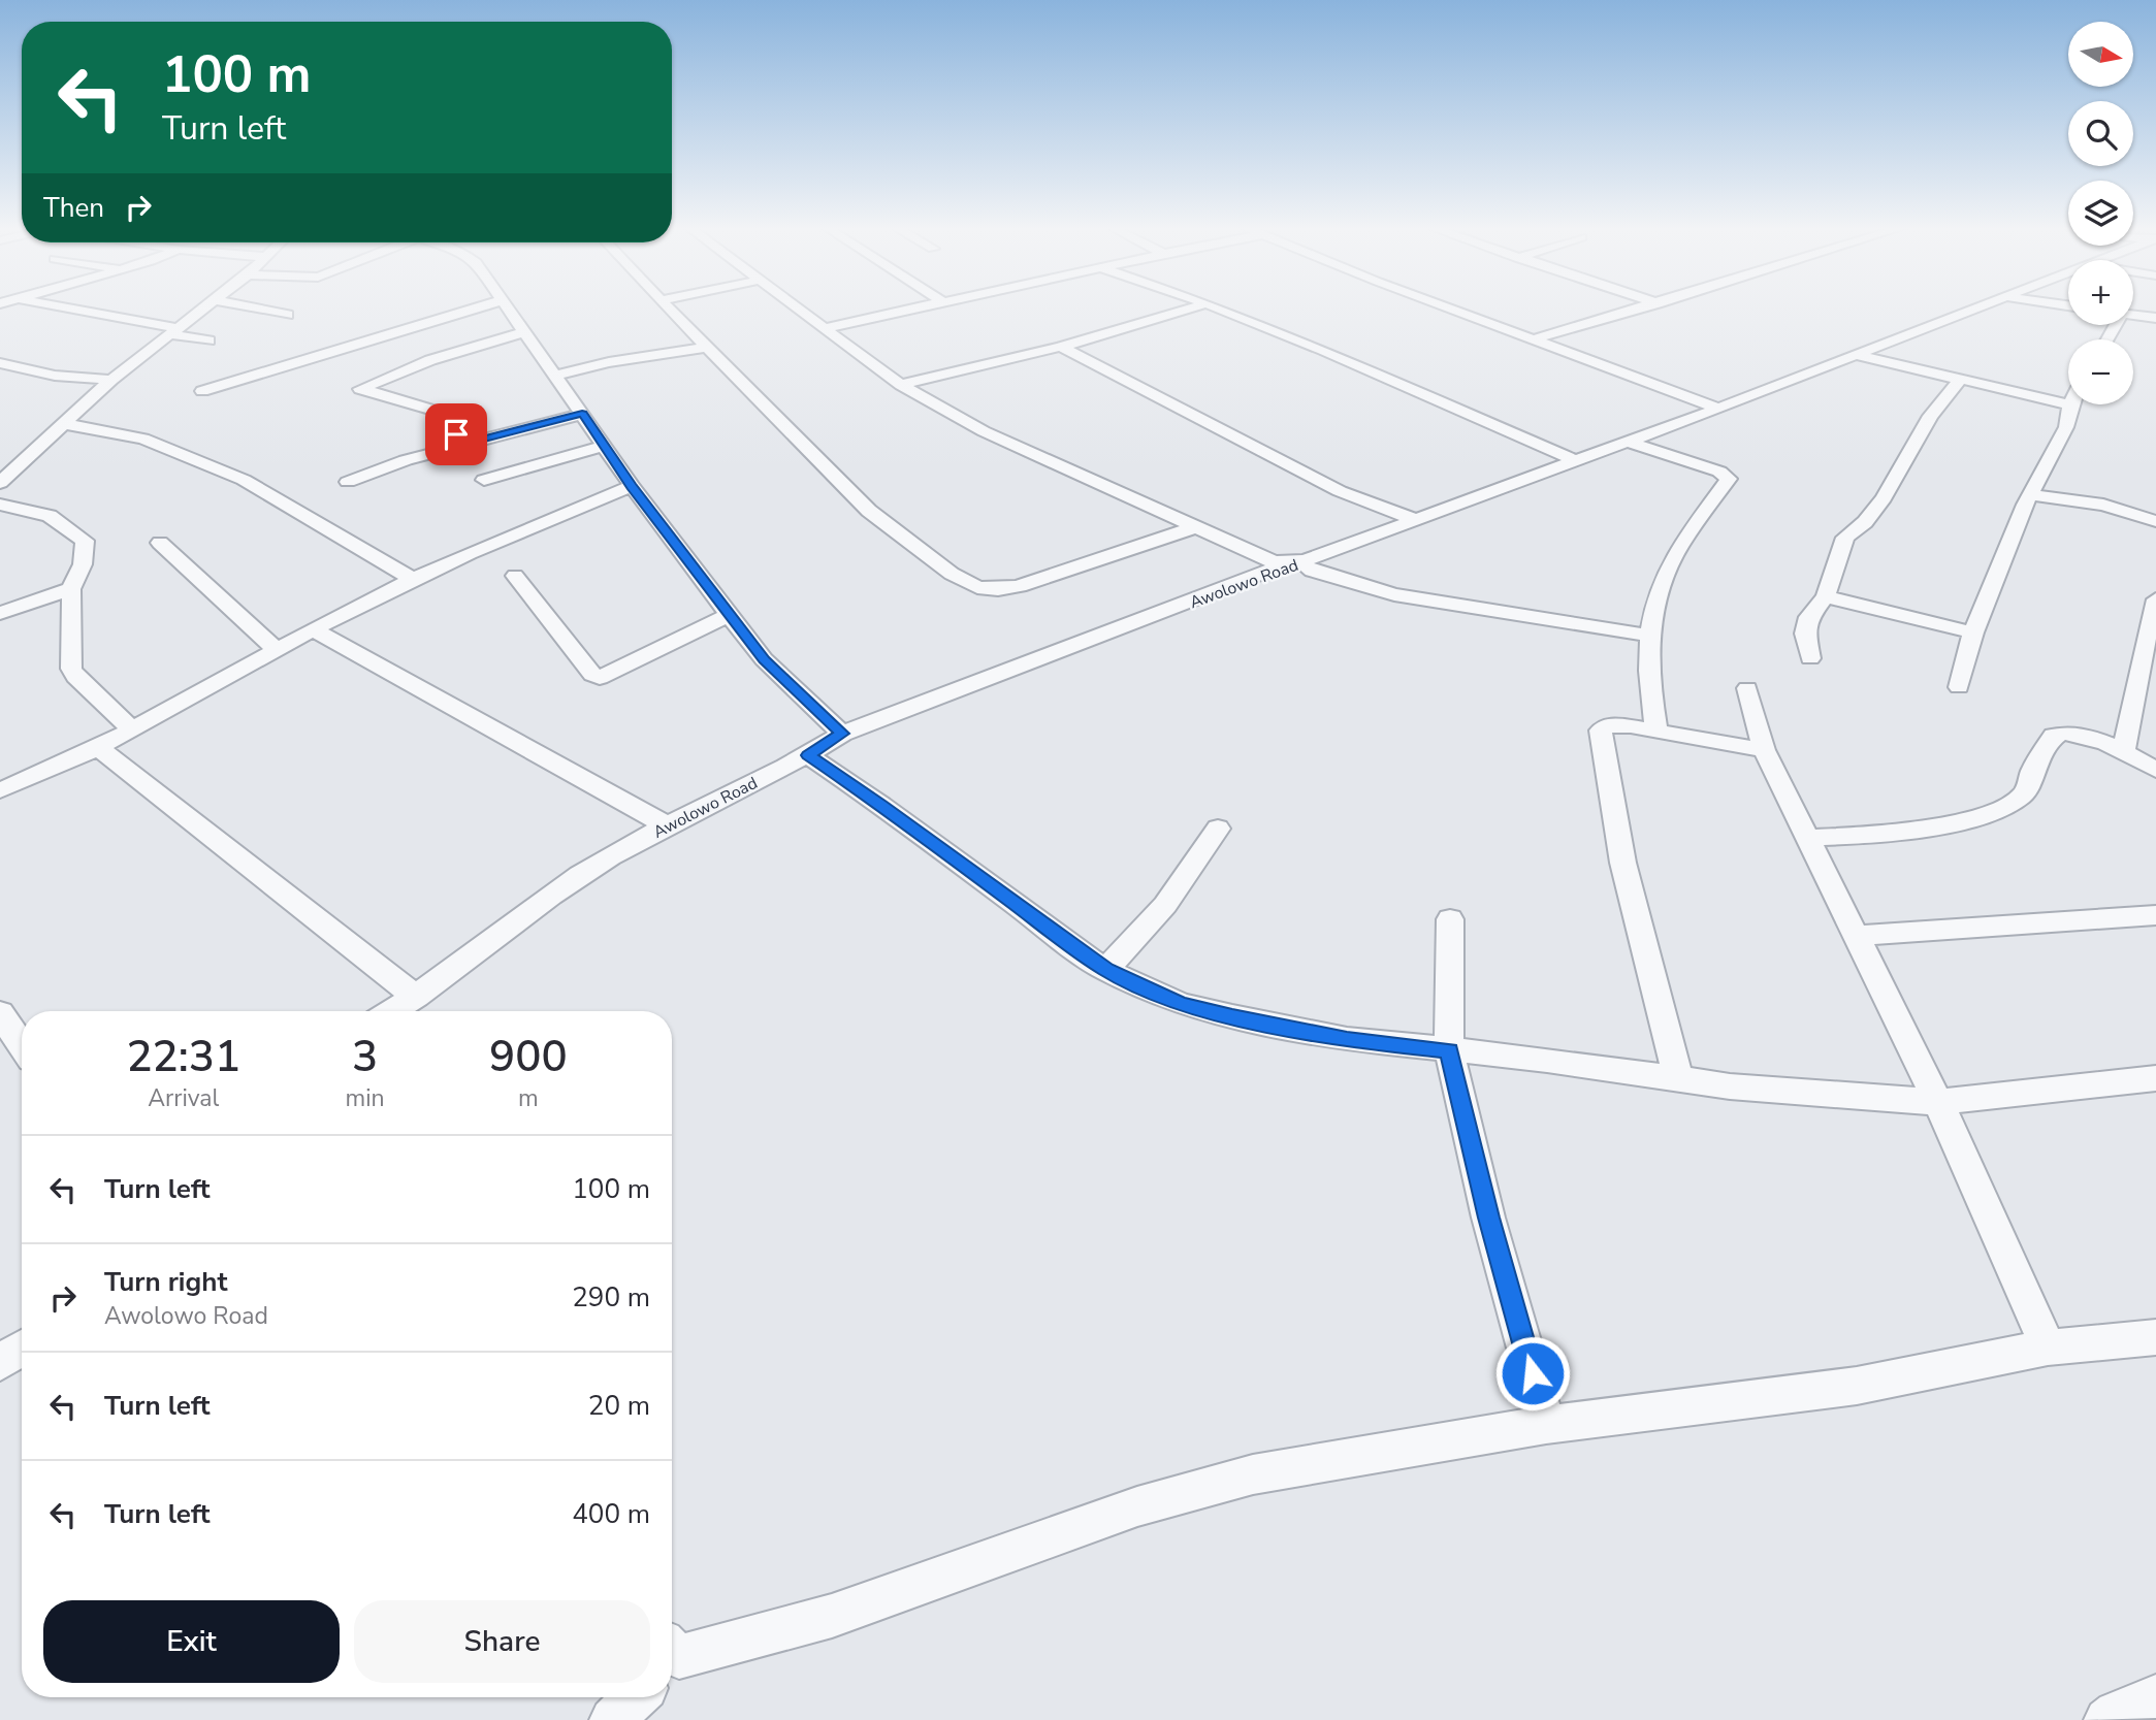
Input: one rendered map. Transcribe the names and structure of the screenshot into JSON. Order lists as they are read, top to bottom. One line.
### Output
{"streets":{"street":["Awolowo Road"]},"north":"right","page":{"map_buttons":["+","−"],"turn":["100 m","Turn left"],"then":"Then","eta":["22:31","Arrival","3","min","900","m"],"list":[{"name":"Turn left","value":"100 m"},{"name":"Turn right","note":"Awolowo Road","value":"290 m"},{"name":"Turn left","value":"20 m"},{"name":"Turn left","value":"400 m"}],"buttons":["Exit","Share"]}}
